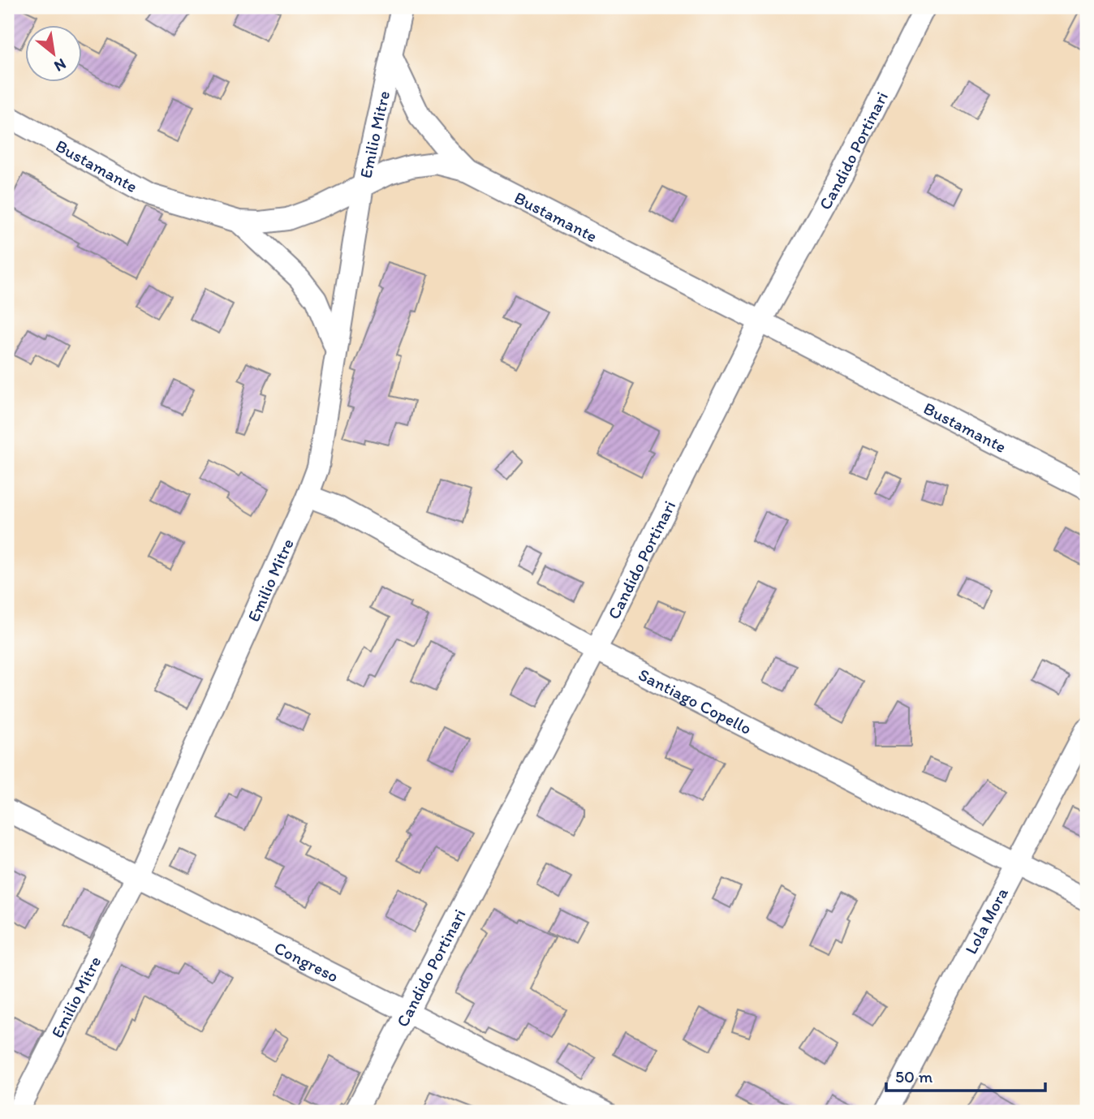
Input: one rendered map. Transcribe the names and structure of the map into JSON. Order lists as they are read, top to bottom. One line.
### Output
{"streets":{"street":["Emilio Mitre","Candido Portinari","Bustamante","Santiago Copello","Lola Mora","Congreso"]},"crossings":[["Emilio Mitre","Bustamante"],["Emilio Mitre","Santiago Copello"],["Emilio Mitre","Congreso"],["Candido Portinari","Bustamante"],["Candido Portinari","Santiago Copello"],["Candido Portinari","Congreso"],["Santiago Copello","Lola Mora"]],"scale_bar":"50 m","north":"bottom right"}
